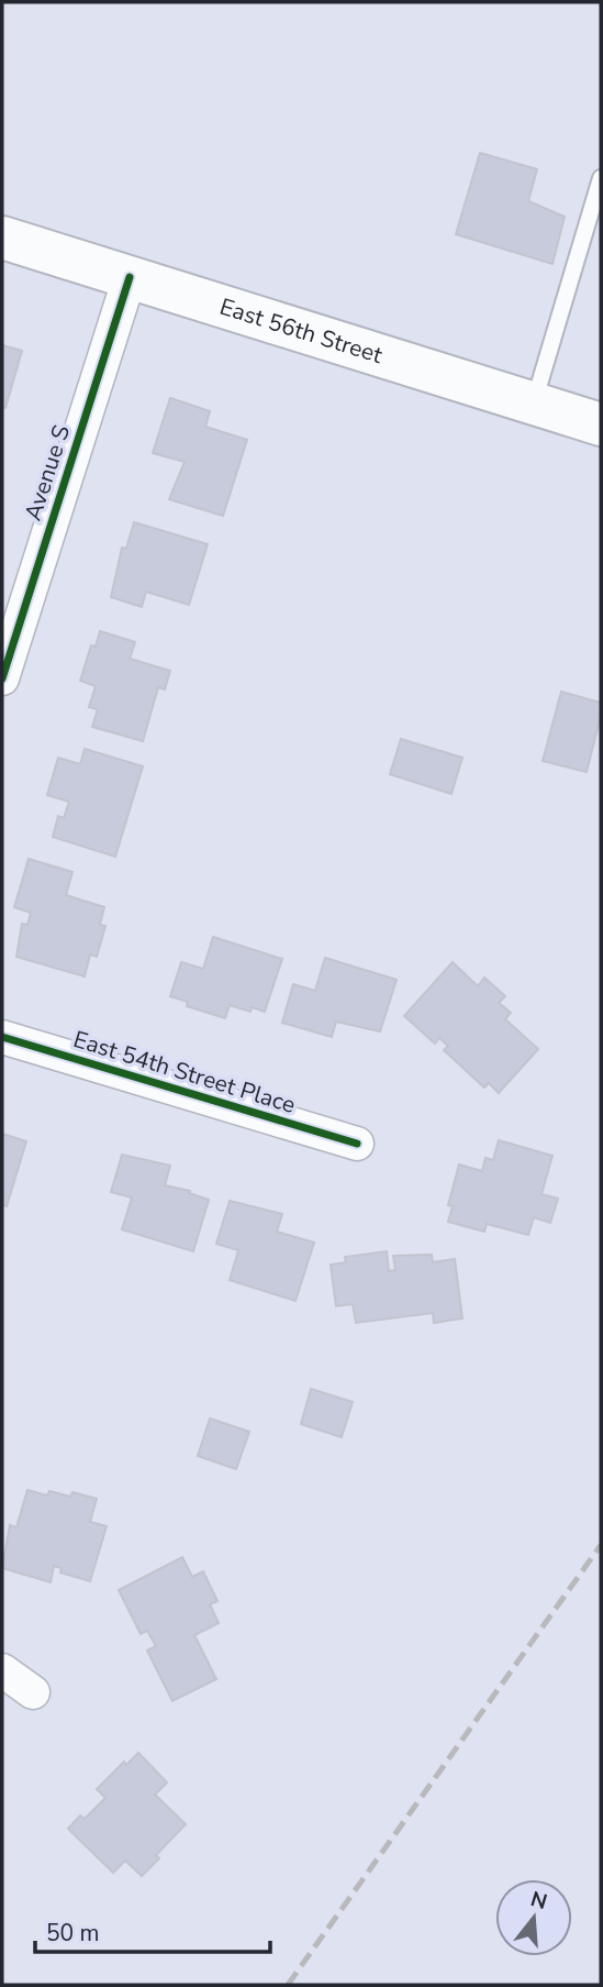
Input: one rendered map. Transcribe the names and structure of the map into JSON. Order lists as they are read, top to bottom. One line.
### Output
{"streets":{"main road":["East 56th Street"],"street":["Avenue S","East 54th Street Place"]},"crossings":[["East 56th Street","Avenue S"]],"scale_bar":"50 m","north":"top"}
